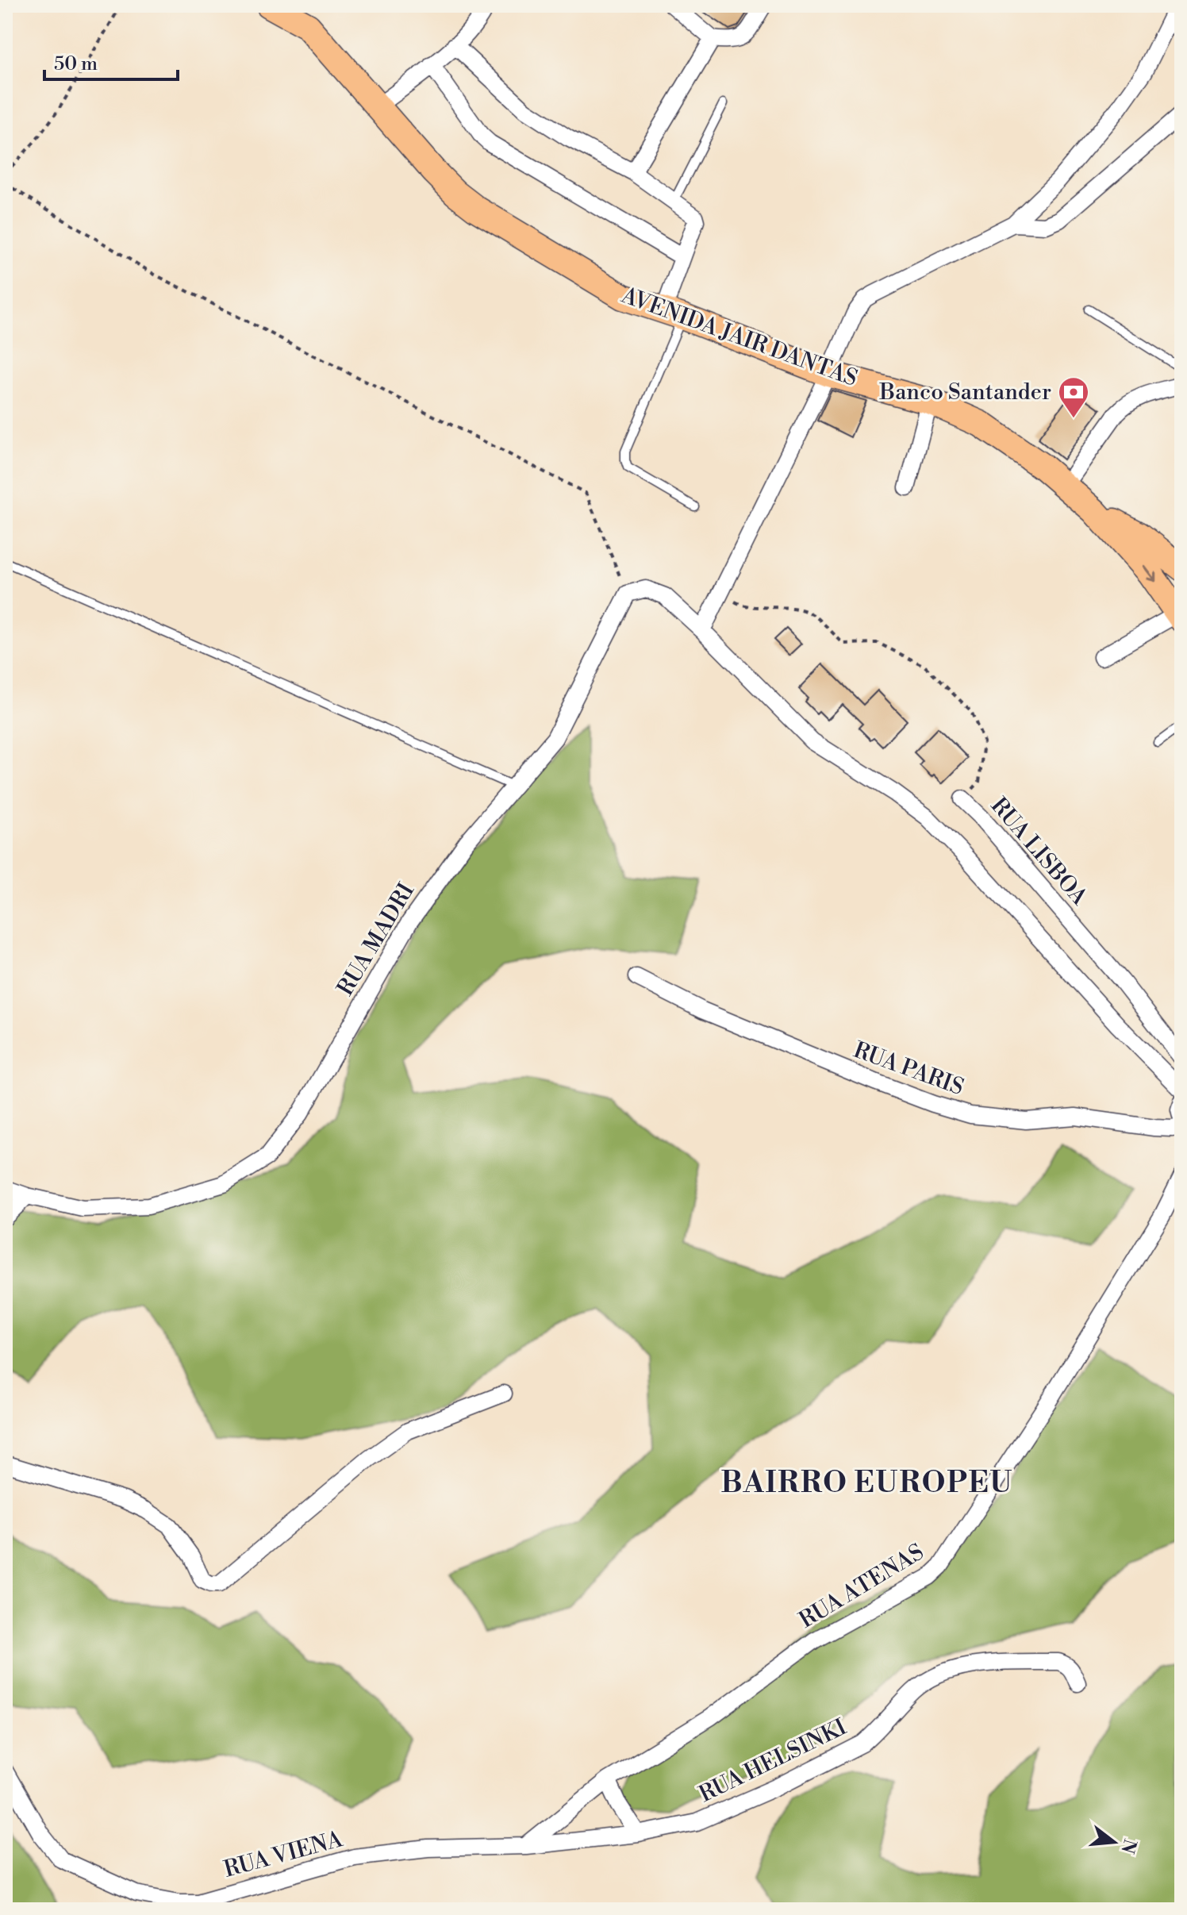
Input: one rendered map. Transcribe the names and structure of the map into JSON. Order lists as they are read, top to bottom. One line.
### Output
{"streets":{"main road":["AVENIDA JAIR DANTAS"],"street":["RUA LISBOA","RUA MADRI","RUA PARIS","RUA ATENAS","RUA HELSINKI","RUA VIENA"]},"crossings":[["RUA ATENAS","RUA HELSINKI"],["RUA ATENAS","RUA VIENA"],["RUA HELSINKI","RUA VIENA"]],"districts":["BAIRRO EUROPEU"],"places":{"bank":["Banco Santander"]},"scale_bar":"50 m","north":"right"}
